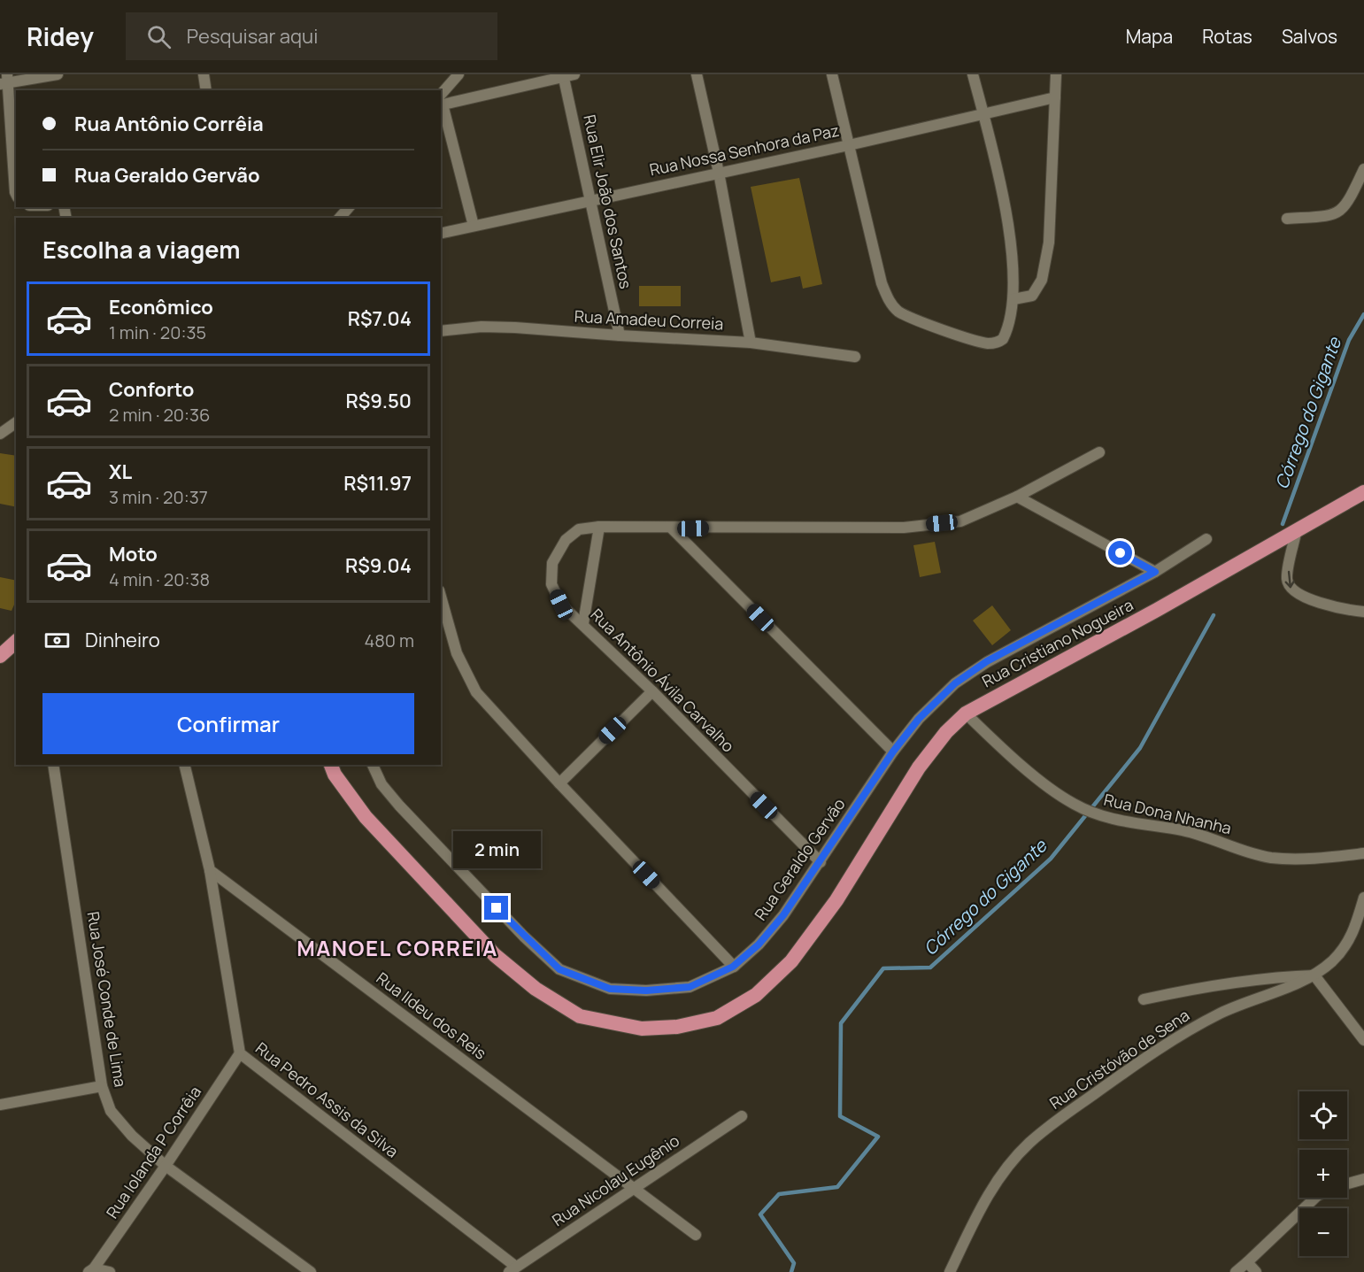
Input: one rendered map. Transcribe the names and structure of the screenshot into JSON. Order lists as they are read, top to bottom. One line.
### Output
{"streets":{"highway":["Rua Cristiano Nogueira"],"street":["Rua Nossa Senhora da Paz","Rua Elir João dos Santos","Rua Amadeu Correia","Rua Antônio Ávila Carvalho","Rua Dona Nhanha","Rua Geraldo Gervão","Rua José Conde de Lima","Rua Ildeu dos Reis","Rua Cristóvão de Sena","Rua Pedro Assis da Silva","Rua Iolanda P Corrêia","Rua Nicolau Eugênio"]},"crossings":[["Rua Nossa Senhora da Paz","Rua Elir João dos Santos"],["Rua Elir João dos Santos","Rua Amadeu Correia"],["Rua Cristiano Nogueira","Rua Dona Nhanha"],["Rua Antônio Ávila Carvalho","Rua Geraldo Gervão"],["Rua José Conde de Lima","Rua Iolanda P Corrêia"],["Rua Ildeu dos Reis","Rua Pedro Assis da Silva"],["Rua Ildeu dos Reis","Rua Nicolau Eugênio"],["Rua Pedro Assis da Silva","Rua Iolanda P Corrêia"],["Rua Pedro Assis da Silva","Rua Nicolau Eugênio"]],"districts":["MANOEL CORREIA"],"water":["Córrego do Gigante"],"page":{"header":"Ridey","search":"Pesquisar aqui","nav":["Mapa","Rotas","Salvos"],"banner":["Rua Antônio Corrêia","Rua Geraldo Gervão"],"heading":"Escolha a viagem","list":[{"name":"Econômico","note":"1 min · 20:35","value":"R$7.04"},{"name":"Conforto","note":"2 min · 20:36","value":"R$9.50"},{"name":"XL","note":"3 min · 20:37","value":"R$11.97"},{"name":"Moto","note":"4 min · 20:38","value":"R$9.04"}],"pay":["Dinheiro","480 m"],"buttons":"Confirmar","bubble":"2 min","map_buttons":["+","−"]}}
